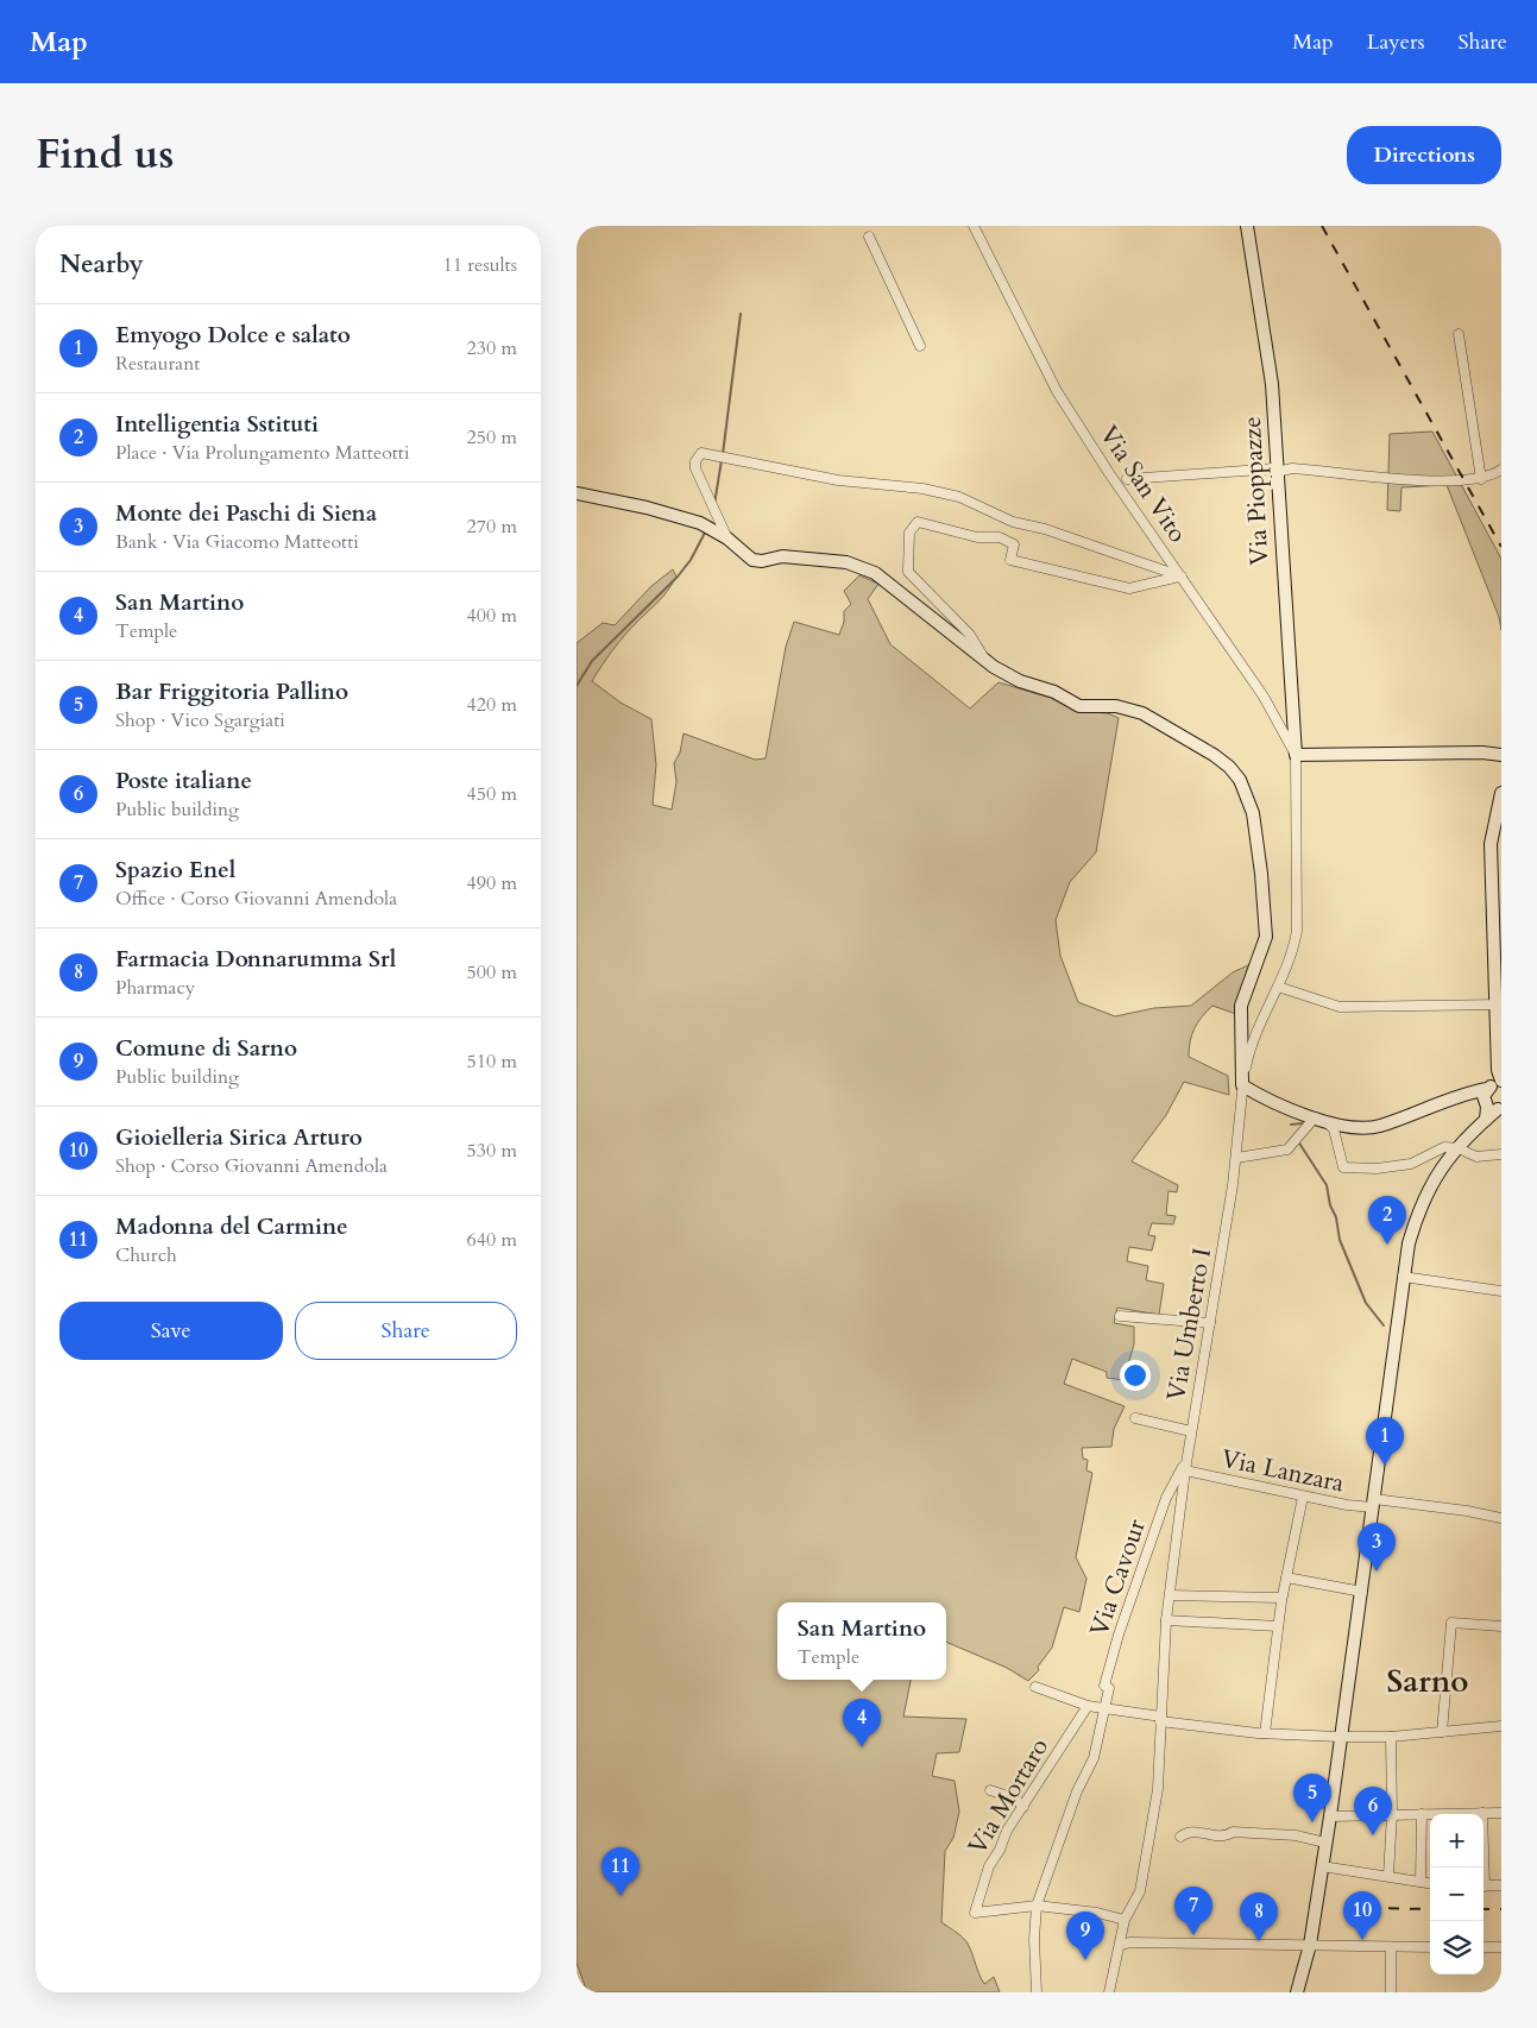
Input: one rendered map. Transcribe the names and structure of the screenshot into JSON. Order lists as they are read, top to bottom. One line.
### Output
{"streets":{"street":["Via San Vito","Via Pioppazze","Via Umberto I","Via Lanzara","Via Cavour","Via Mortaro"]},"crossings":[["Via San Vito","Via Pioppazze"],["Via San Vito","Via Umberto I"],["Via Pioppazze","Via Umberto I"],["Via Umberto I","Via Lanzara"],["Via Umberto I","Via Cavour"],["Via Cavour","Via Mortaro"]],"districts":["Sarno"],"page":{"header":"Map","nav":["Map","Layers","Share"],"title":"Find us","buttons":["Directions",["Save","Share"]],"heading":["Nearby","11 results"],"list":[{"mark":"1","name":"Emyogo Dolce e salato","note":"Restaurant","value":"230 m"},{"mark":"2","name":"Intelligentia Sstituti","note":"Place · Via Prolungamento Matteotti","value":"250 m"},{"mark":"3","name":"Monte dei Paschi di Siena","note":"Bank · Via Giacomo Matteotti","value":"270 m"},{"mark":"4","name":"San Martino","note":"Temple","value":"400 m"},{"mark":"5","name":"Bar Friggitoria Pallino","note":"Shop · Vico Sgargiati","value":"420 m"},{"mark":"6","name":"Poste italiane","note":"Public building","value":"450 m"},{"mark":"7","name":"Spazio Enel","note":"Office · Corso Giovanni Amendola","value":"490 m"},{"mark":"8","name":"Farmacia Donnarumma Srl","note":"Pharmacy","value":"500 m"},{"mark":"9","name":"Comune di Sarno","note":"Public building","value":"510 m"},{"mark":"10","name":"Gioielleria Sirica Arturo","note":"Shop · Corso Giovanni Amendola","value":"530 m"},{"mark":"11","name":"Madonna del Carmine","note":"Church","value":"640 m"}],"pins":["2","1","3","4","5","6","11","7","10","8","9"],"popup":["San Martino","Temple"],"map_buttons":["+","−"]}}
